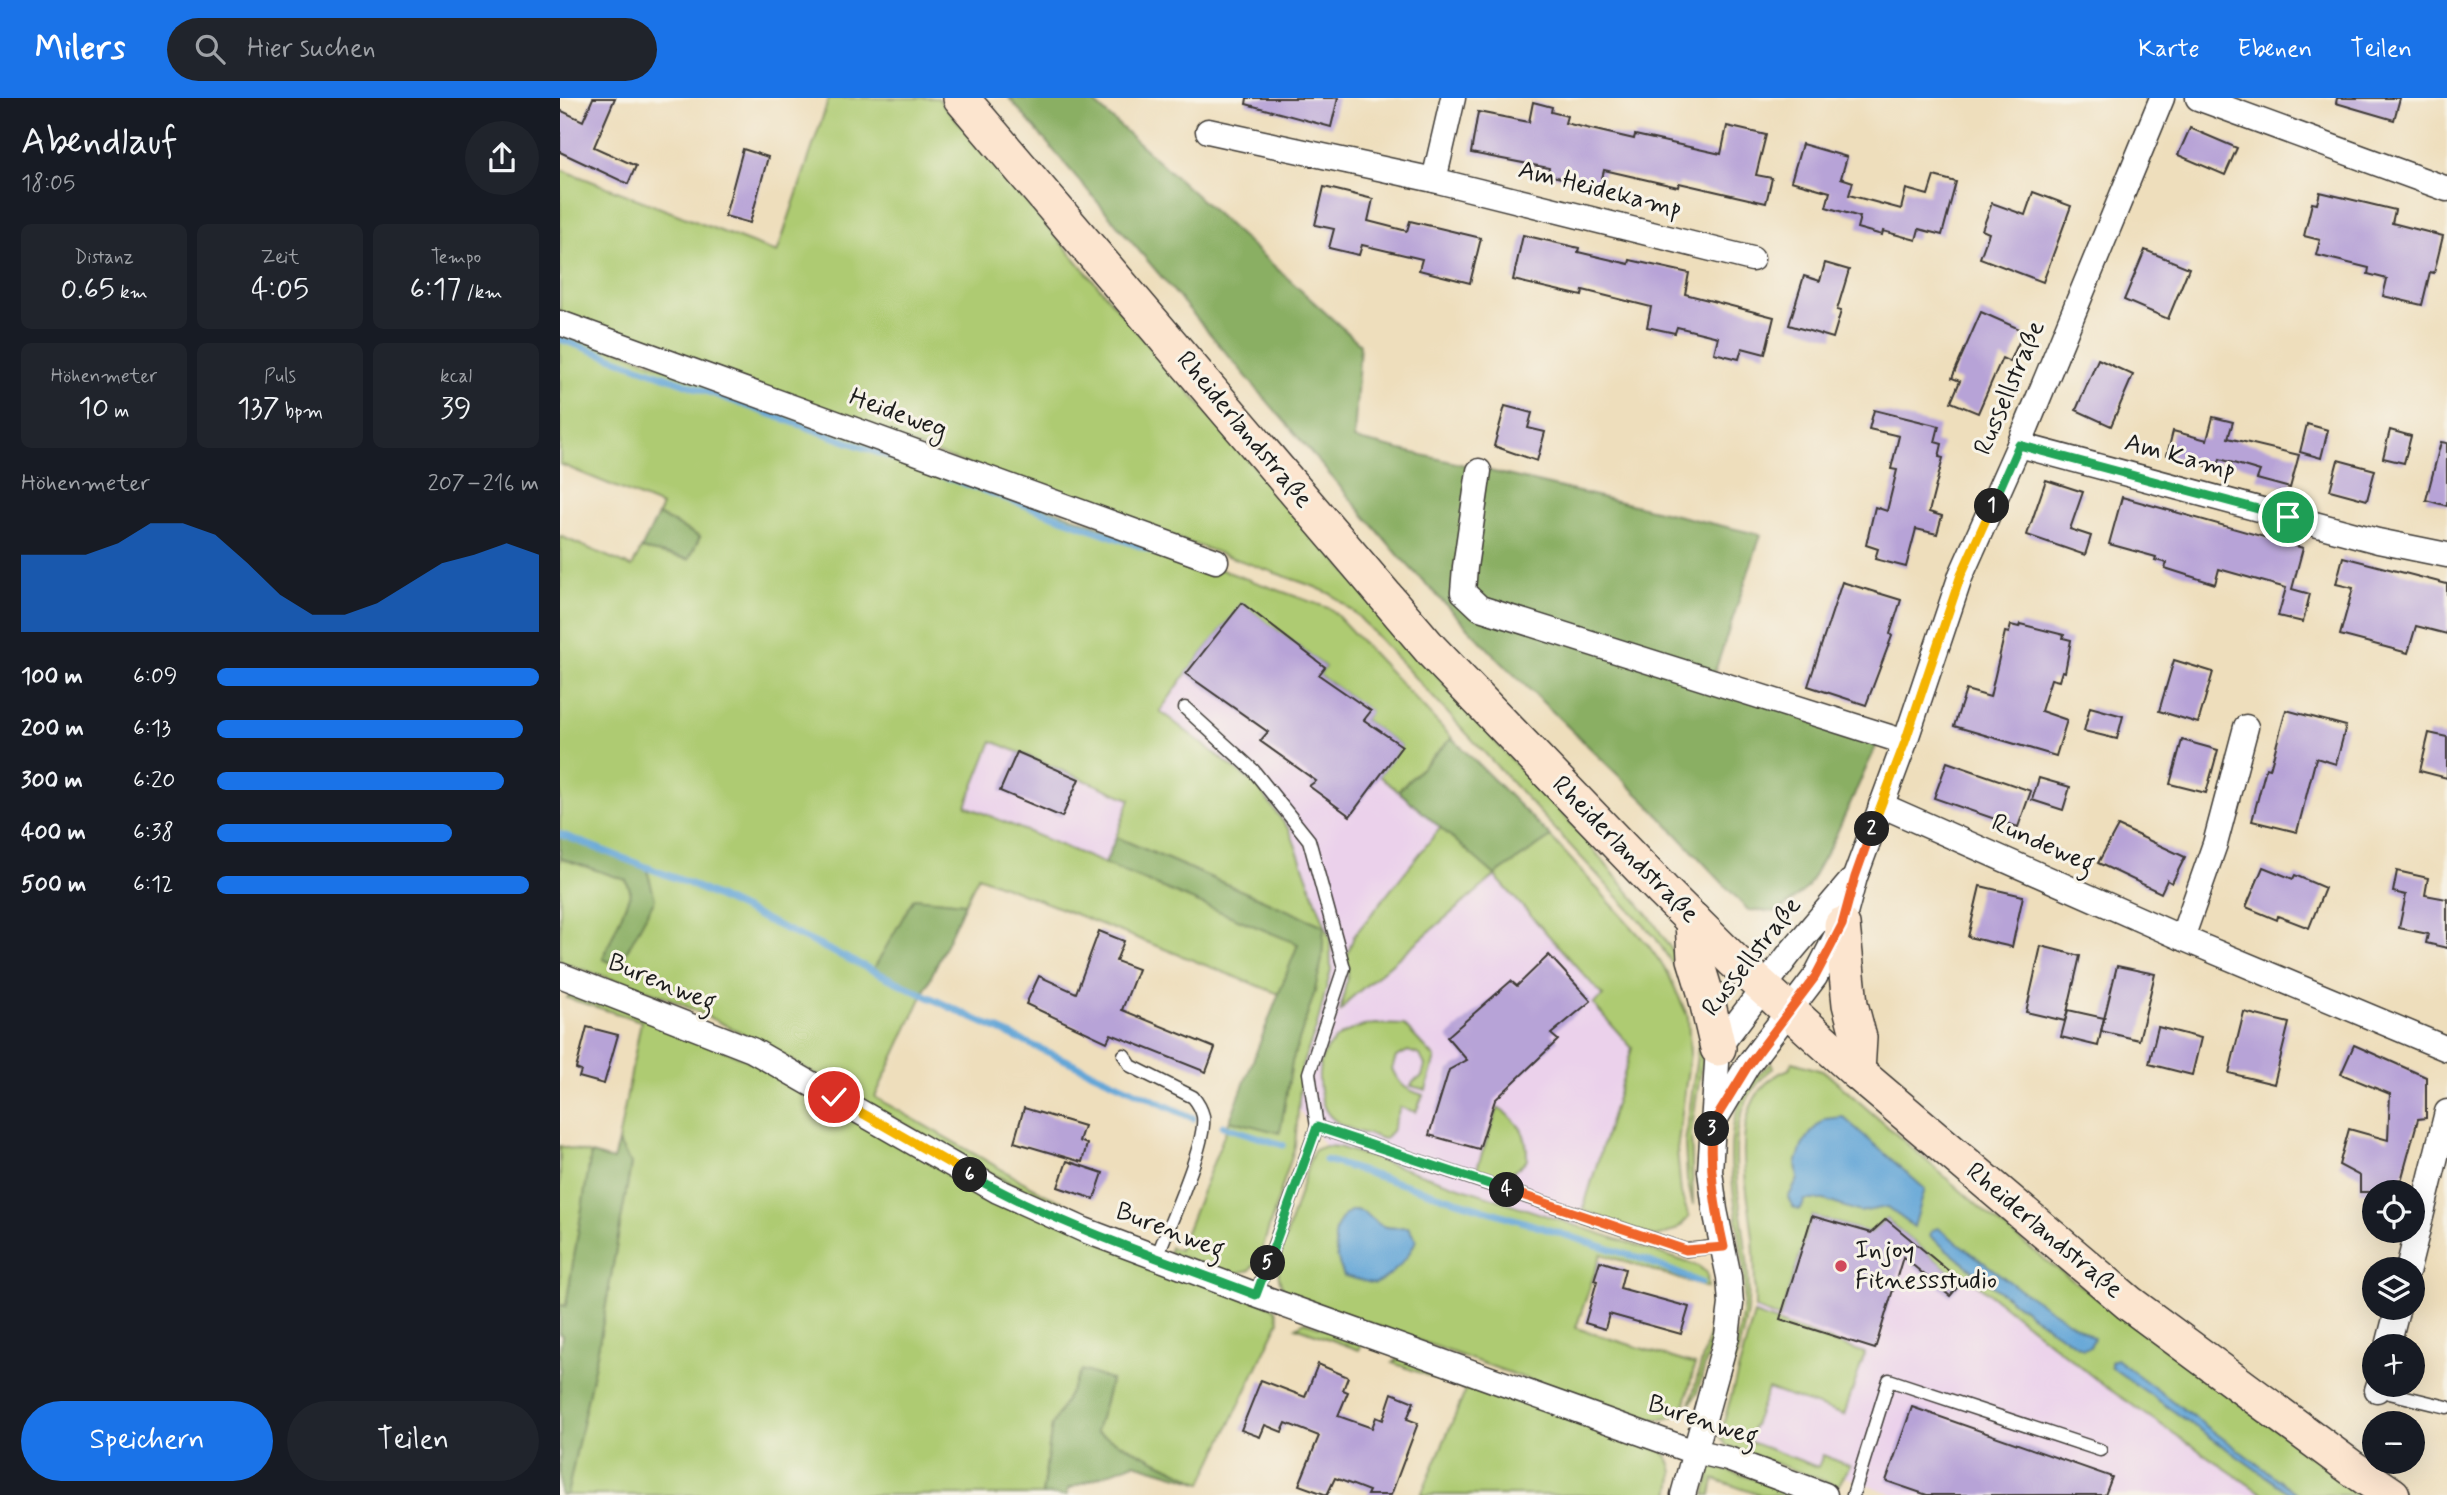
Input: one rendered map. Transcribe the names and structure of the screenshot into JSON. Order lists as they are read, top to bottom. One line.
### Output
{"streets":{"main road":["Rheiderlandstraße"],"street":["Am Heidekamp","Russellstraße","Heideweg","Am Kamp","Rundeweg","Burenweg"]},"crossings":[["Russellstraße","Rheiderlandstraße"],["Russellstraße","Am Kamp"],["Russellstraße","Rundeweg"],["Russellstraße","Burenweg"]],"places":["Injoy Fitnessstudio"],"page":{"header":"Milers","search":"Hier suchen","nav":["Karte","Ebenen","Teilen"],"heading":["Abendlauf","18:05"],"stats":[["Distanz","0.65 km"],["Zeit","4:05"],["Tempo","6:17 /km"],["Höhenmeter","10 m"],["Puls","137 bpm"],["kcal","39"]],"chart":["Höhenmeter","207–216 m"],"pins":["1","2","3","6","4","5"],"list":[{"name":"100 m","note":"6:09"},{"name":"200 m","note":"6:13"},{"name":"300 m","note":"6:20"},{"name":"400 m","note":"6:38"},{"name":"500 m","note":"6:12"}],"map_buttons":["+","−"],"buttons":["Speichern","Teilen"]}}
